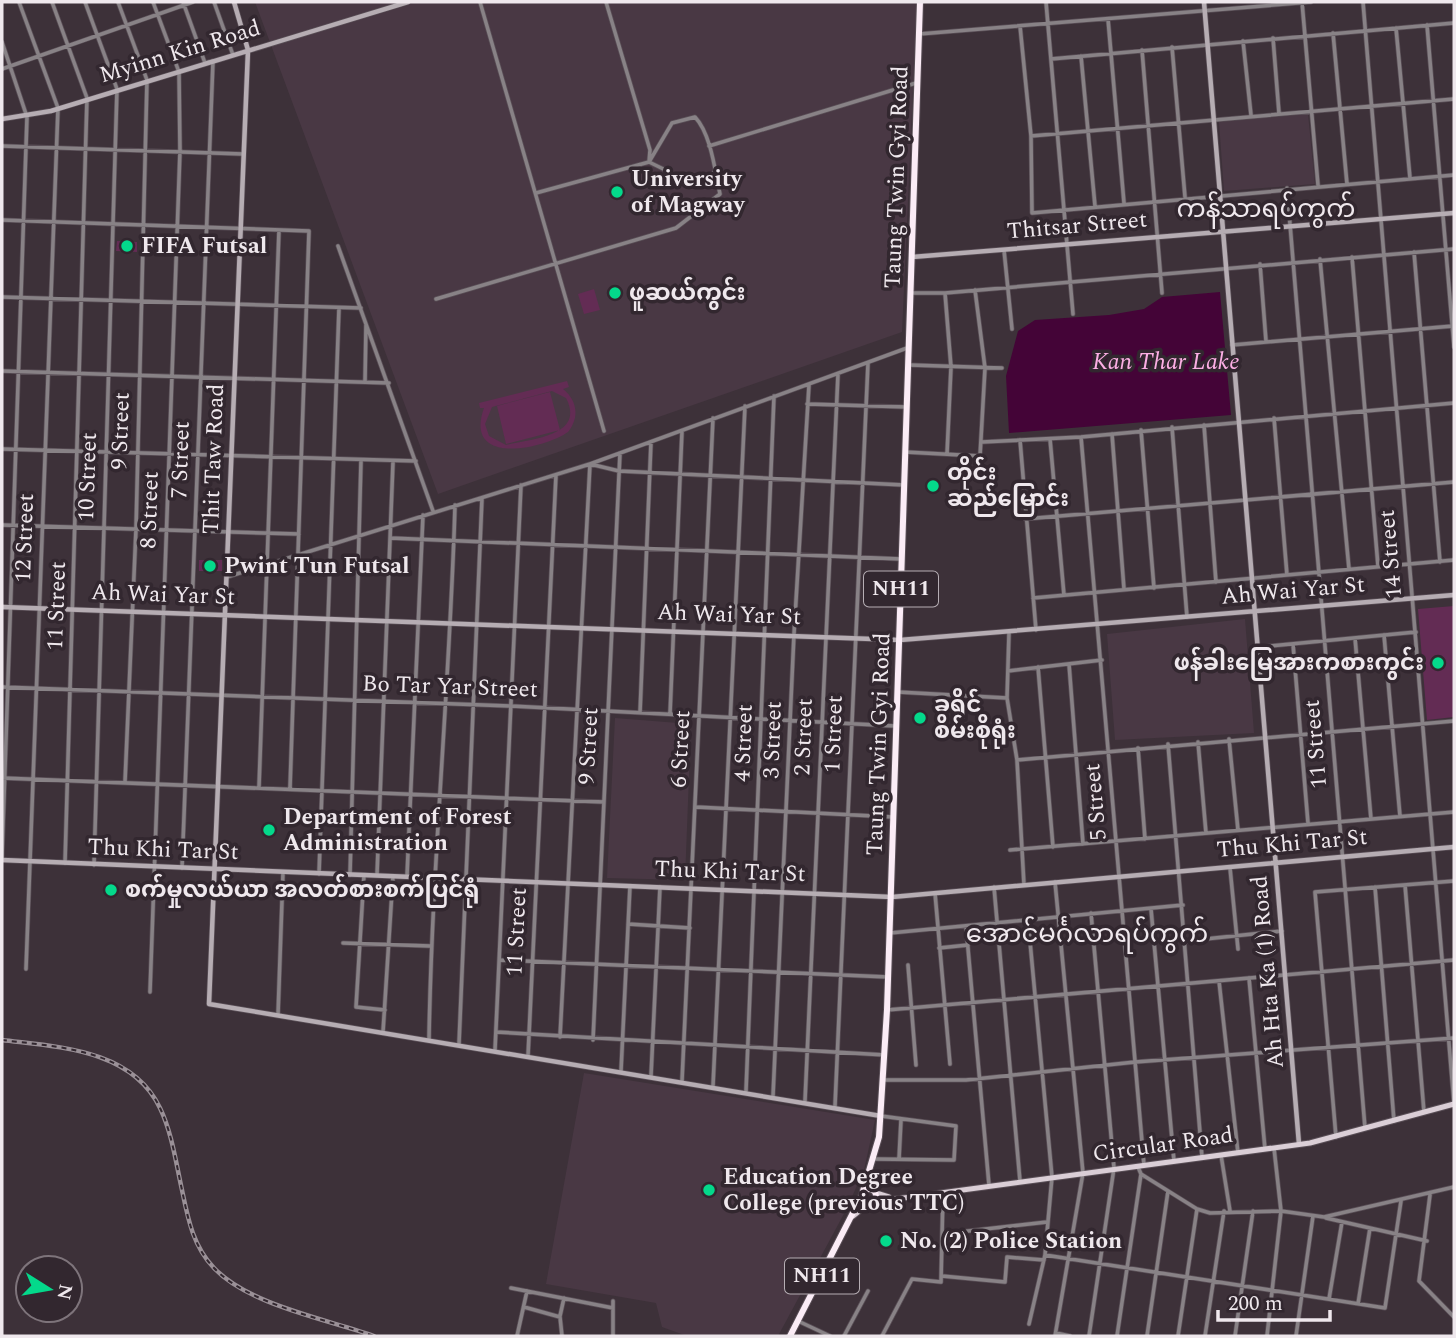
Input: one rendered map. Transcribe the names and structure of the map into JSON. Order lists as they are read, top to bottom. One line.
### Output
{"streets":{"highway":["Taung Twin Gyi Road","NH11"],"main road":["Circular Road"],"street":["Myinn Kin Road","Thitsar Street","9 Street","Thit Taw Road","7 Street","10 Street","8 Street","12 Street","14 Street","Ah Wai Yar St","11 Street","Bo Tar Yar Street","1 Street","2 Street","3 Street","4 Street","6 Street","5 Street","Thu Khi Tar St","Ah Hta Ka (1) Road"]},"crossings":[["Myinn Kin Road","9 Street"],["Myinn Kin Road","Thit Taw Road"],["Myinn Kin Road","7 Street"],["Myinn Kin Road","10 Street"],["Myinn Kin Road","8 Street"],["Myinn Kin Road","12 Street"],["Myinn Kin Road","11 Street"],["Taung Twin Gyi Road","Thitsar Street"],["Taung Twin Gyi Road","NH11"],["Taung Twin Gyi Road","Ah Wai Yar St"],["Taung Twin Gyi Road","Bo Tar Yar Street"],["Taung Twin Gyi Road","Thu Khi Tar St"],["Thitsar Street","14 Street"],["Thitsar Street","11 Street"],["Thitsar Street","Ah Hta Ka (1) Road"],["9 Street","Ah Wai Yar St"],["9 Street","Bo Tar Yar Street"],["9 Street","Thu Khi Tar St"],["Thit Taw Road","Ah Wai Yar St"],["Thit Taw Road","Bo Tar Yar Street"],["Thit Taw Road","Thu Khi Tar St"],["7 Street","Ah Wai Yar St"],["7 Street","Bo Tar Yar Street"],["7 Street","Thu Khi Tar St"],["10 Street","Ah Wai Yar St"],["10 Street","Bo Tar Yar Street"],["10 Street","Thu Khi Tar St"],["8 Street","Ah Wai Yar St"],["8 Street","Bo Tar Yar Street"],["8 Street","Thu Khi Tar St"],["12 Street","Ah Wai Yar St"],["12 Street","Bo Tar Yar Street"],["12 Street","Thu Khi Tar St"],["14 Street","Ah Wai Yar St"],["14 Street","Thu Khi Tar St"],["14 Street","Circular Road"],["NH11","Circular Road"],["Ah Wai Yar St","11 Street"],["Ah Wai Yar St","1 Street"],["Ah Wai Yar St","2 Street"],["Ah Wai Yar St","3 Street"],["Ah Wai Yar St","4 Street"],["Ah Wai Yar St","6 Street"],["Ah Wai Yar St","5 Street"],["Ah Wai Yar St","Ah Hta Ka (1) Road"],["11 Street","Bo Tar Yar Street"],["11 Street","Thu Khi Tar St"],["11 Street","Circular Road"],["Bo Tar Yar Street","1 Street"],["Bo Tar Yar Street","2 Street"],["Bo Tar Yar Street","3 Street"],["Bo Tar Yar Street","4 Street"],["Bo Tar Yar Street","6 Street"],["1 Street","Thu Khi Tar St"],["2 Street","Thu Khi Tar St"],["3 Street","Thu Khi Tar St"],["4 Street","Thu Khi Tar St"],["6 Street","Thu Khi Tar St"],["5 Street","Thu Khi Tar St"],["5 Street","Circular Road"],["Thu Khi Tar St","Ah Hta Ka (1) Road"],["Ah Hta Ka (1) Road","Circular Road"]],"districts":["ကန်သာရပ်ကွက်","အောင်မင်္ဂလာရပ်ကွက်"],"water":["Kan Thar Lake"],"places":["University of Magway","FIFA Futsal","ဖူဆယ်ကွင်း","တိုင်း ဆည်မြောင်း","Pwint Tun Futsal","ဖန်ခါးမြေအားကစားကွင်း","ခရိုင် စိမ်းစိုရုံး","Department of Forest Administration","စက်မှုလယ်ယာ အလတ်စားစက်ပြင်ရုံ","Education Degree College (previous TTC)","No. (2) Police Station"],"scale_bar":"200 m","north":"right"}
